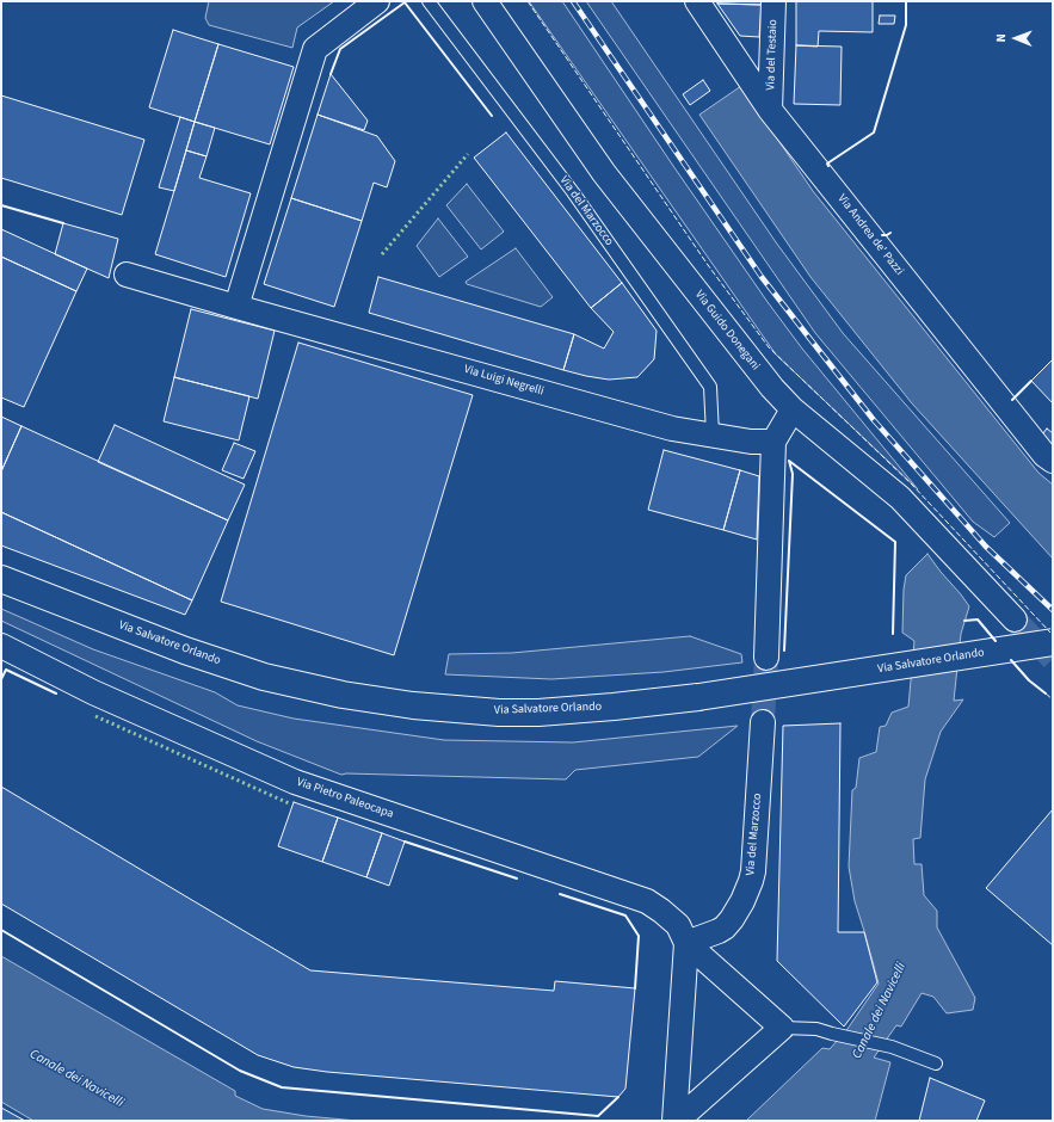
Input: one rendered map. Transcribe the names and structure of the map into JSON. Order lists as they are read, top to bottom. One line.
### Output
{"streets":{"main road":["Via Salvatore Orlando"],"street":["Via del Testaio","Via del Marzocco","Via Andrea de' Pazzi","Via Guido Donegani","Via Luigi Negrelli","Via Pietro Paleocapa"]},"crossings":[["Via del Testaio","Via Andrea de' Pazzi"],["Via del Marzocco","Via Luigi Negrelli"],["Via del Marzocco","Via Pietro Paleocapa"]],"water":["Canale dei Navicelli"],"north":"left"}
